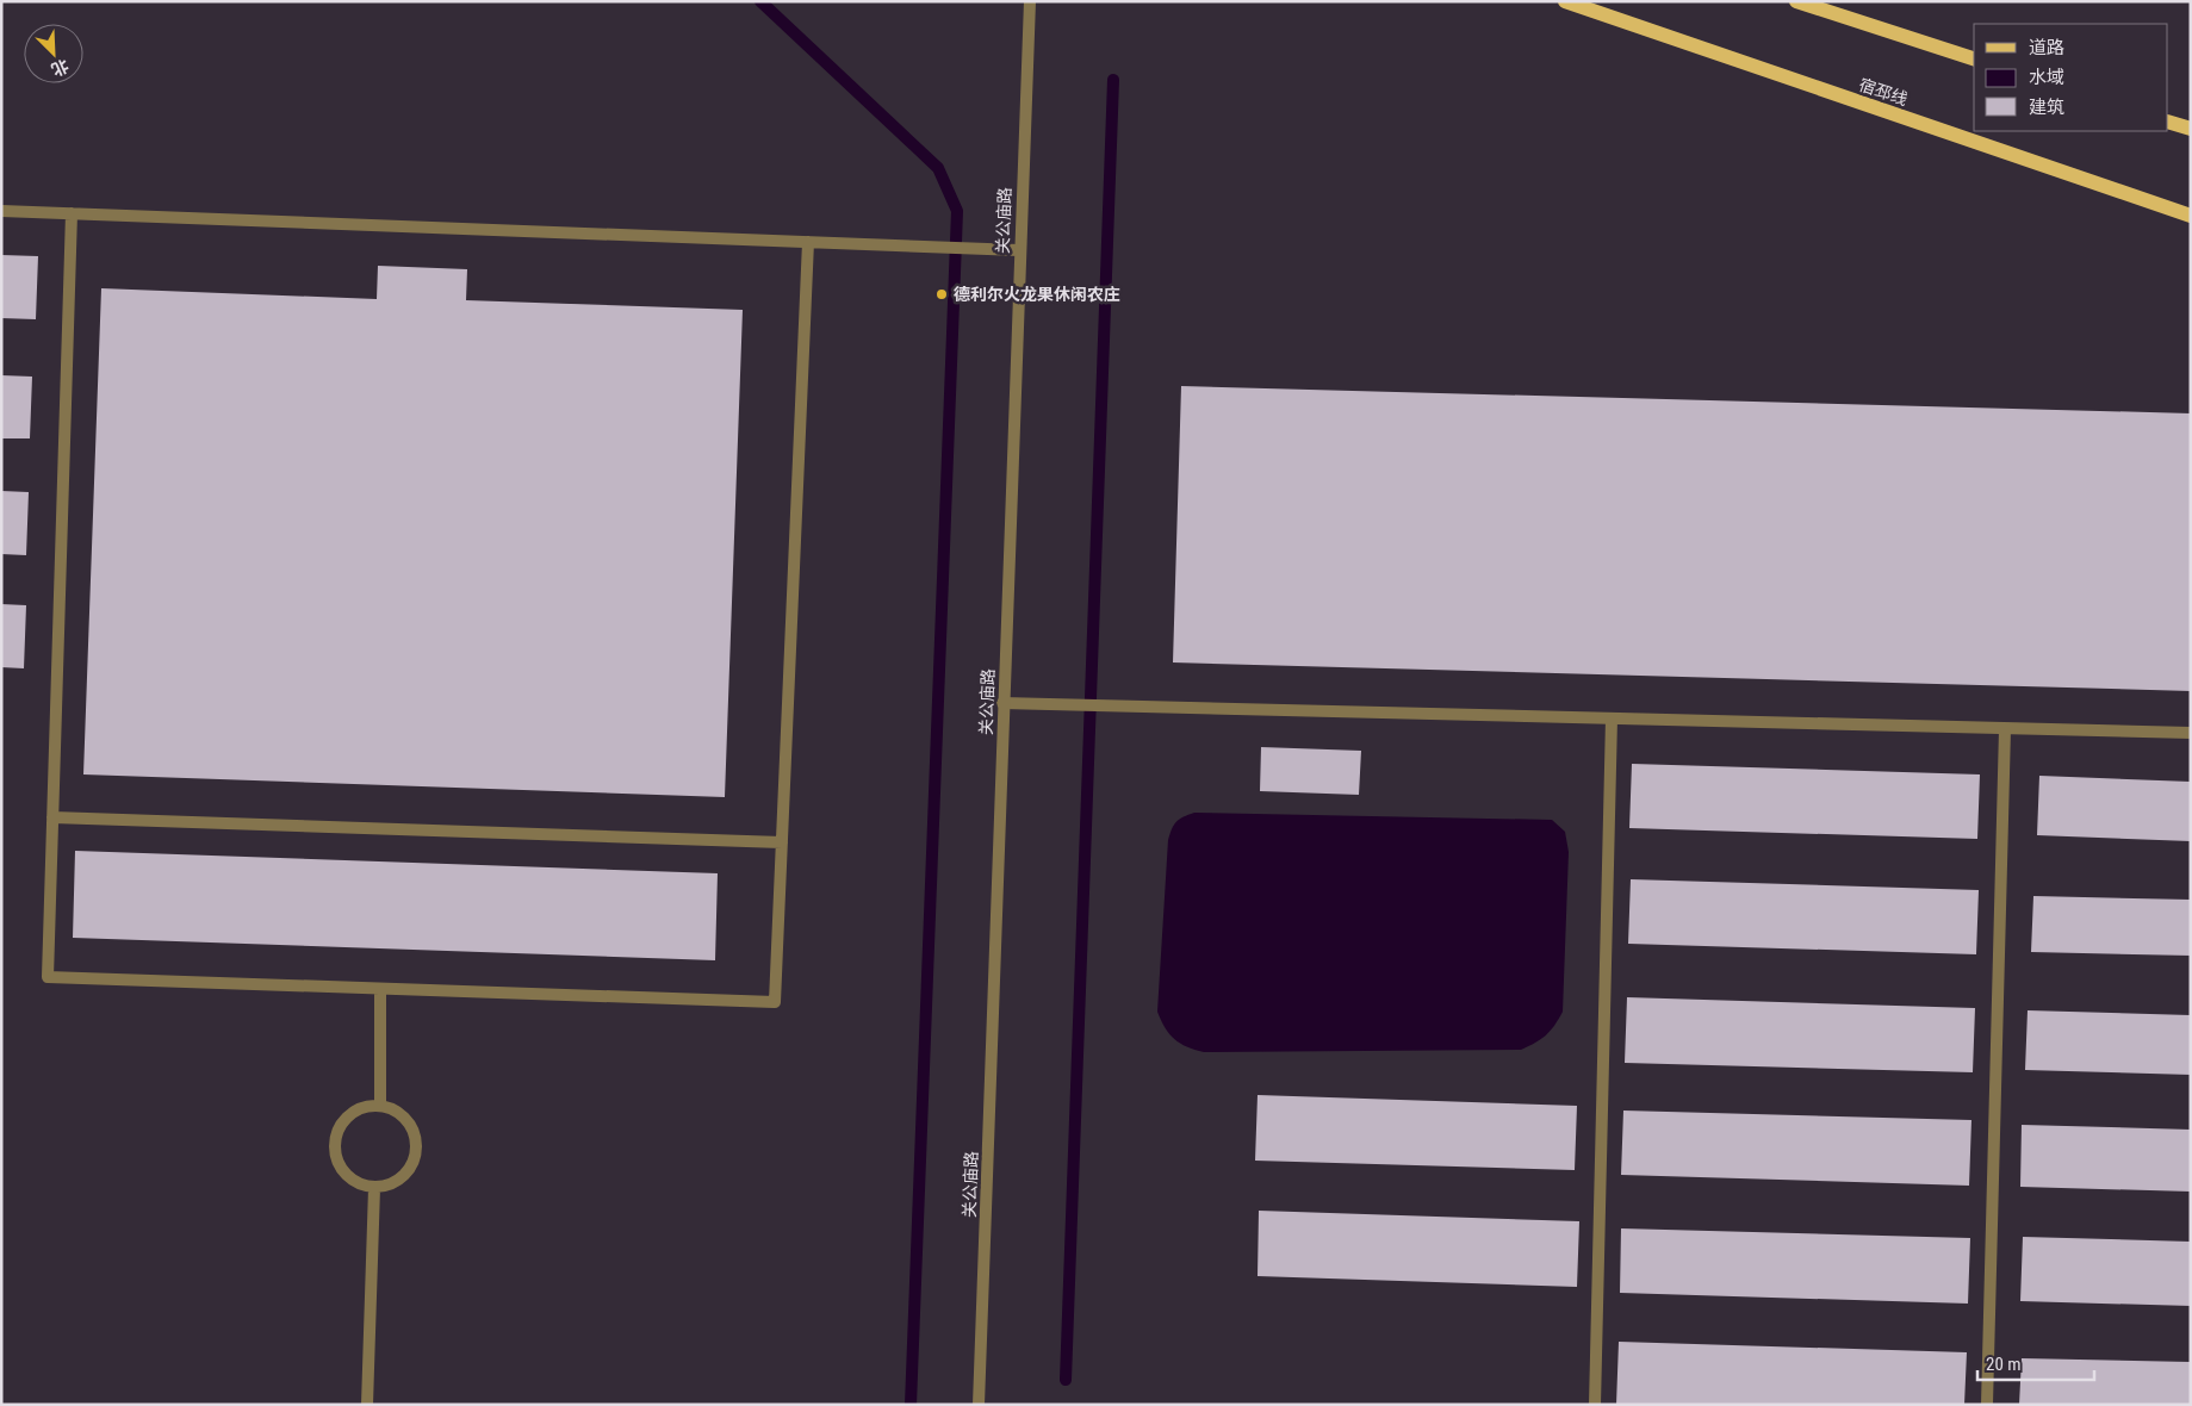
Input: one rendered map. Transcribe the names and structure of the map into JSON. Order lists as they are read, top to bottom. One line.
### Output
{"streets":{"main road":["宿邳线"],"street":["关公庙路"]},"places":["德利尔火龙果休闲农庄"],"legend":["道路","水域","建筑"],"scale_bar":"20 m","north":"bottom right"}
